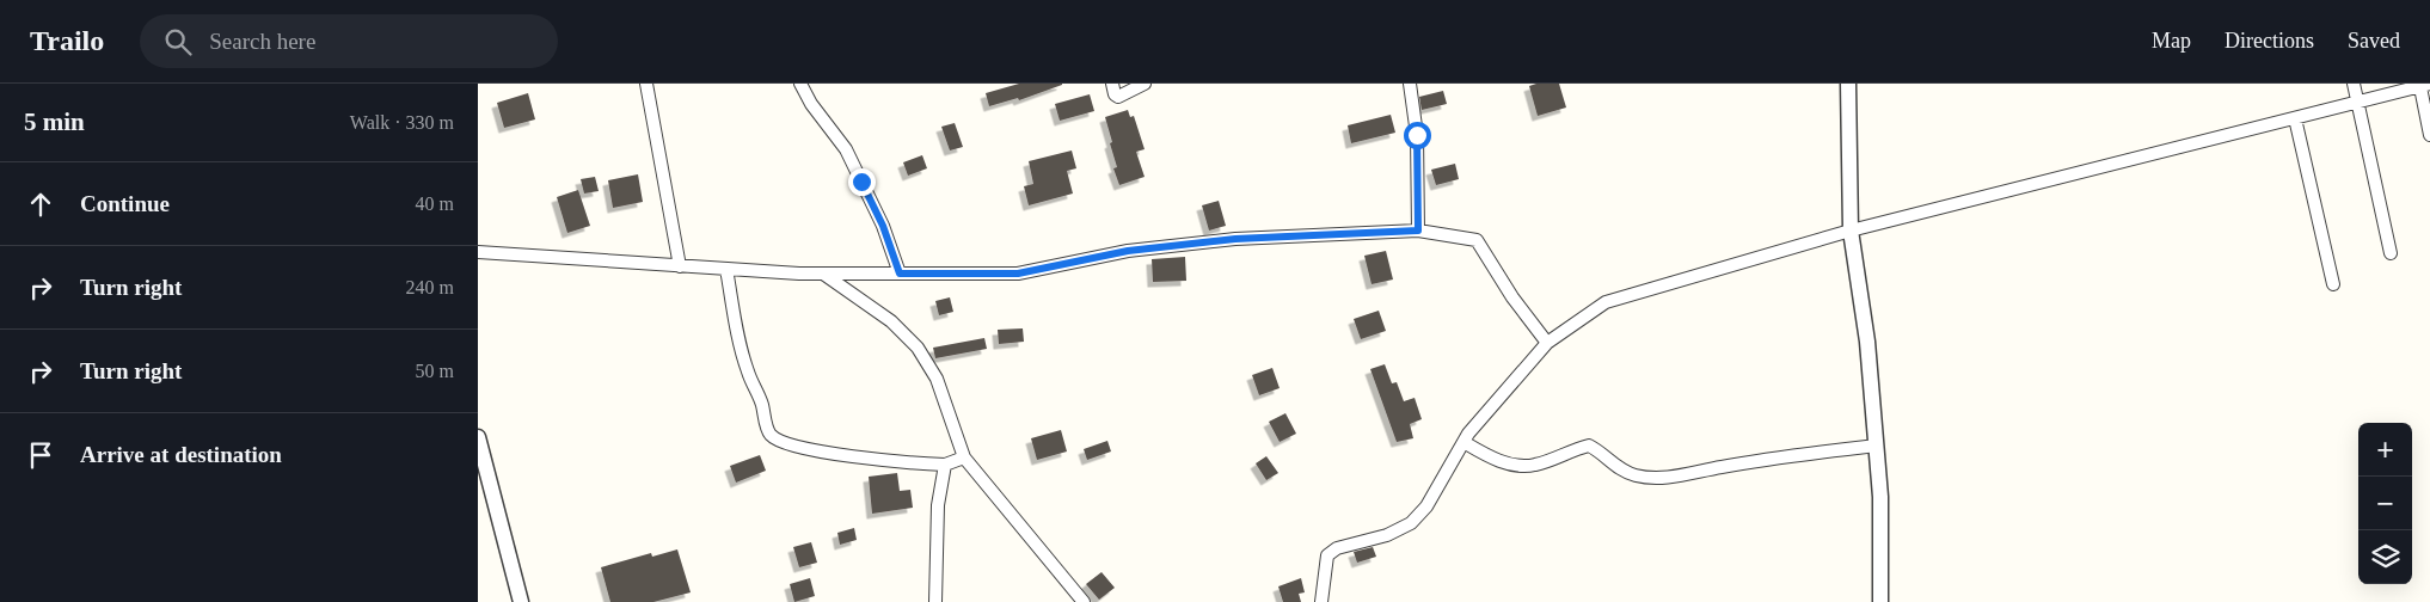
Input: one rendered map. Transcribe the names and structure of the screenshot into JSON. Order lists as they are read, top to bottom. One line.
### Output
{"page":{"header":"Trailo","search":"Search here","nav":["Map","Directions","Saved"],"heading":["5 min","Walk · 330 m"],"list":[["Continue","40 m"],["Turn right","240 m"],["Turn right","50 m"],"Arrive at destination"],"map_buttons":["+","−"]}}
